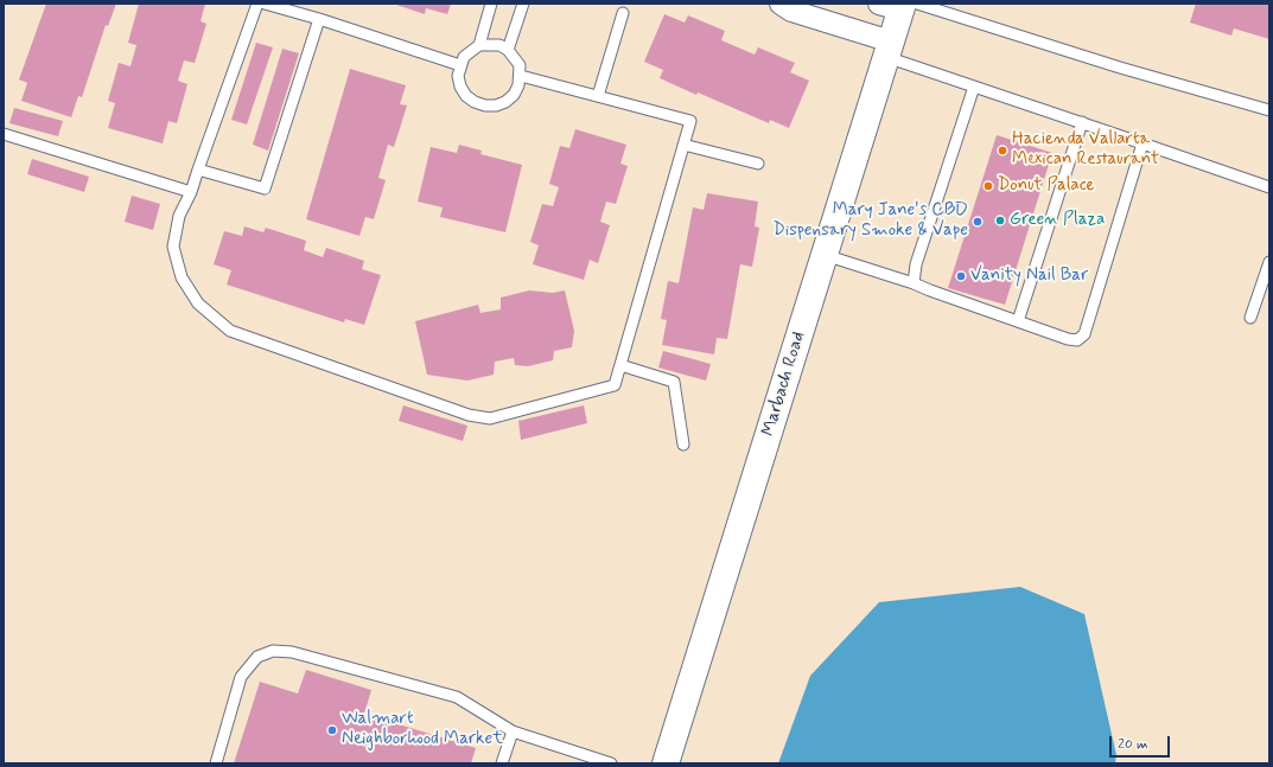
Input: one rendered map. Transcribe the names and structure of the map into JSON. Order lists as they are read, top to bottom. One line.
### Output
{"streets":{"main road":["Marbach Road"]},"places":["Hacienda Vallarta Mexican Restaurant","Donut Palace","Green Plaza","Mary Jane's CBD Dispensary Smoke & Vape","Vanity Nail Bar","Walmart Neighborhood Market"],"scale_bar":"20 m"}
